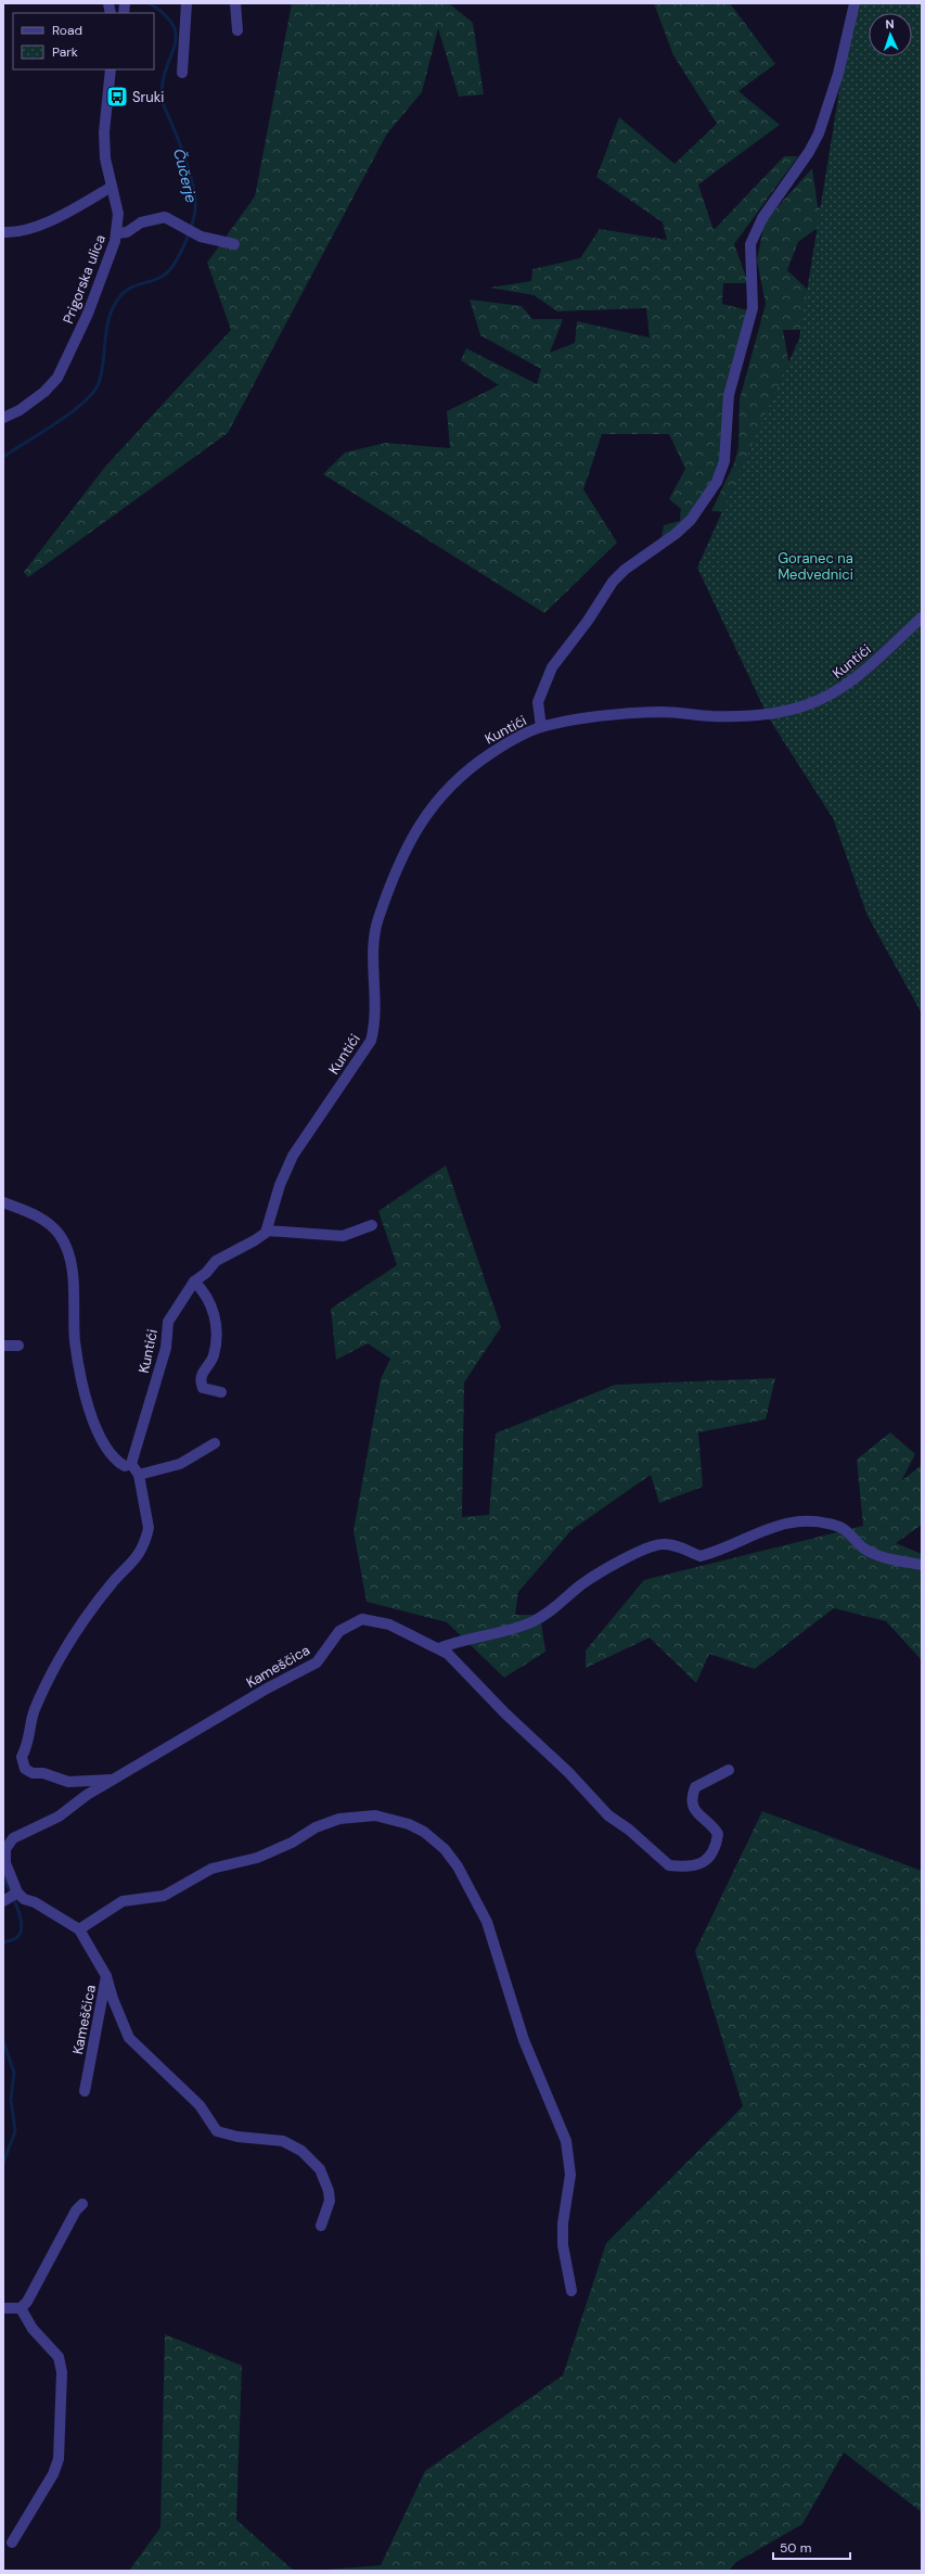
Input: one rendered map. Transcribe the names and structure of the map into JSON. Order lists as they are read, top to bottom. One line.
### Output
{"streets":{"street":["Prigorska ulica","Kuntići","Kameščica"]},"crossings":[["Kuntići","Kameščica"]],"water":["Čučerje"],"parks":["Goranec na Medvednici"],"places":{"bus stop":["Sruki"]},"legend":["Road","Park"],"scale_bar":"50 m","north":"top"}
